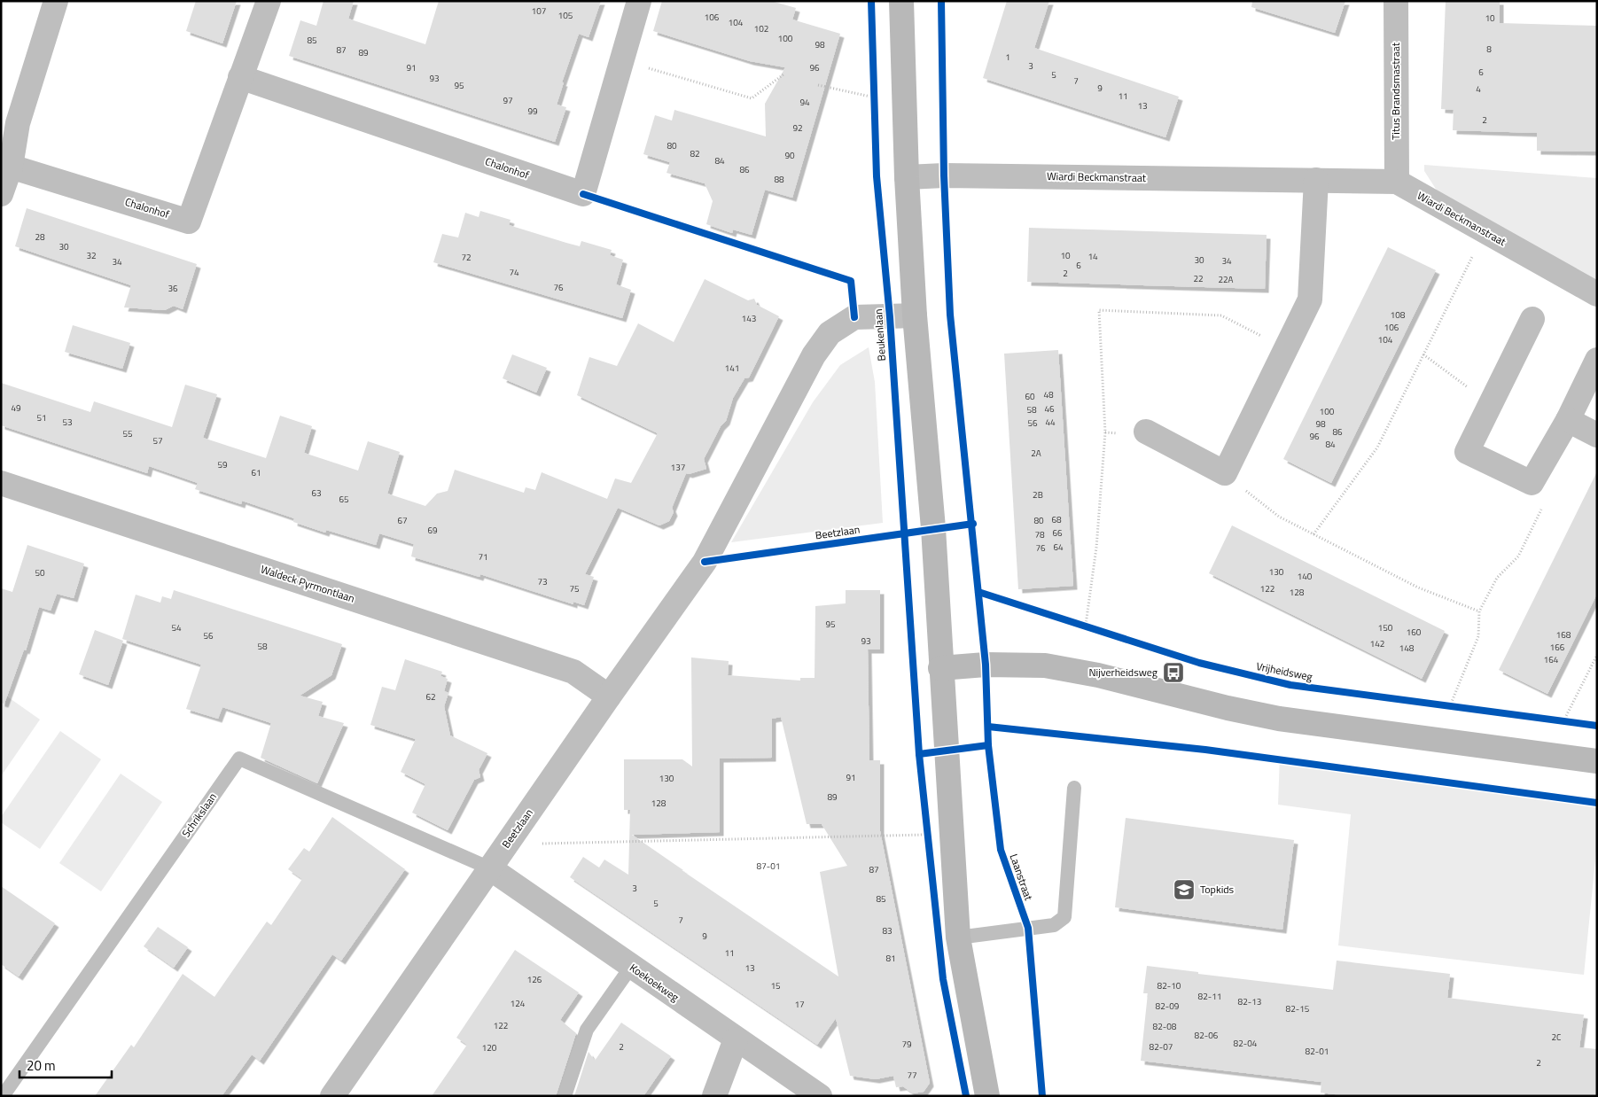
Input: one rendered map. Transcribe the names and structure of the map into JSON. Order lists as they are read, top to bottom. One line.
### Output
{"streets":{"street":["Titus Brandsmastraat","Chalonhof","Wiardi Beckmanstraat","Beetzlaan","Waldeck Pyrmontlaan","Koekoekweg"],"lane":["Schrikslaan"],"cycle path":["Beukenlaan","Vrijheidsweg","Laanstraat"]},"crossings":[["Titus Brandsmastraat","Wiardi Beckmanstraat"],["Beetzlaan","Waldeck Pyrmontlaan"],["Beetzlaan","Schrikslaan"],["Beetzlaan","Koekoekweg"],["Schrikslaan","Koekoekweg"]],"places":{"bus stop":["Nijverheidsweg"],"school or university":["Topkids"]},"house_numbers":["107","105","106","10","104","102","100","85","98","8","87","89","1","3","91","96","6","5","93","7","95","9","4","11","97","94","13","99","2","92","80","82","90","84","86","88","28","30","32","10","14","72","30","34","34","6","74","2","22","22A","76","36","108","143","106","104","141","48","60","49","46","58","100","51","53","44","56","98","86","55","96","57","84","2A","59","137","61","63","2B","65","68","67","80","69","66","78","64","76","71","130","50","140","73","75","122","128","95","54","150","160","168","56","93","142","58","166","148","164","62","91","130","89","128","87-01","87","3","85","5","7","83","9","11","81","13","126","15","82-10","82-11","82-13","124","17","82-09","82-15","122","82-08","82-06","2C","82-04","79","2","82-07","120","82-01","2","77"],"scale_bar":"20 m"}
